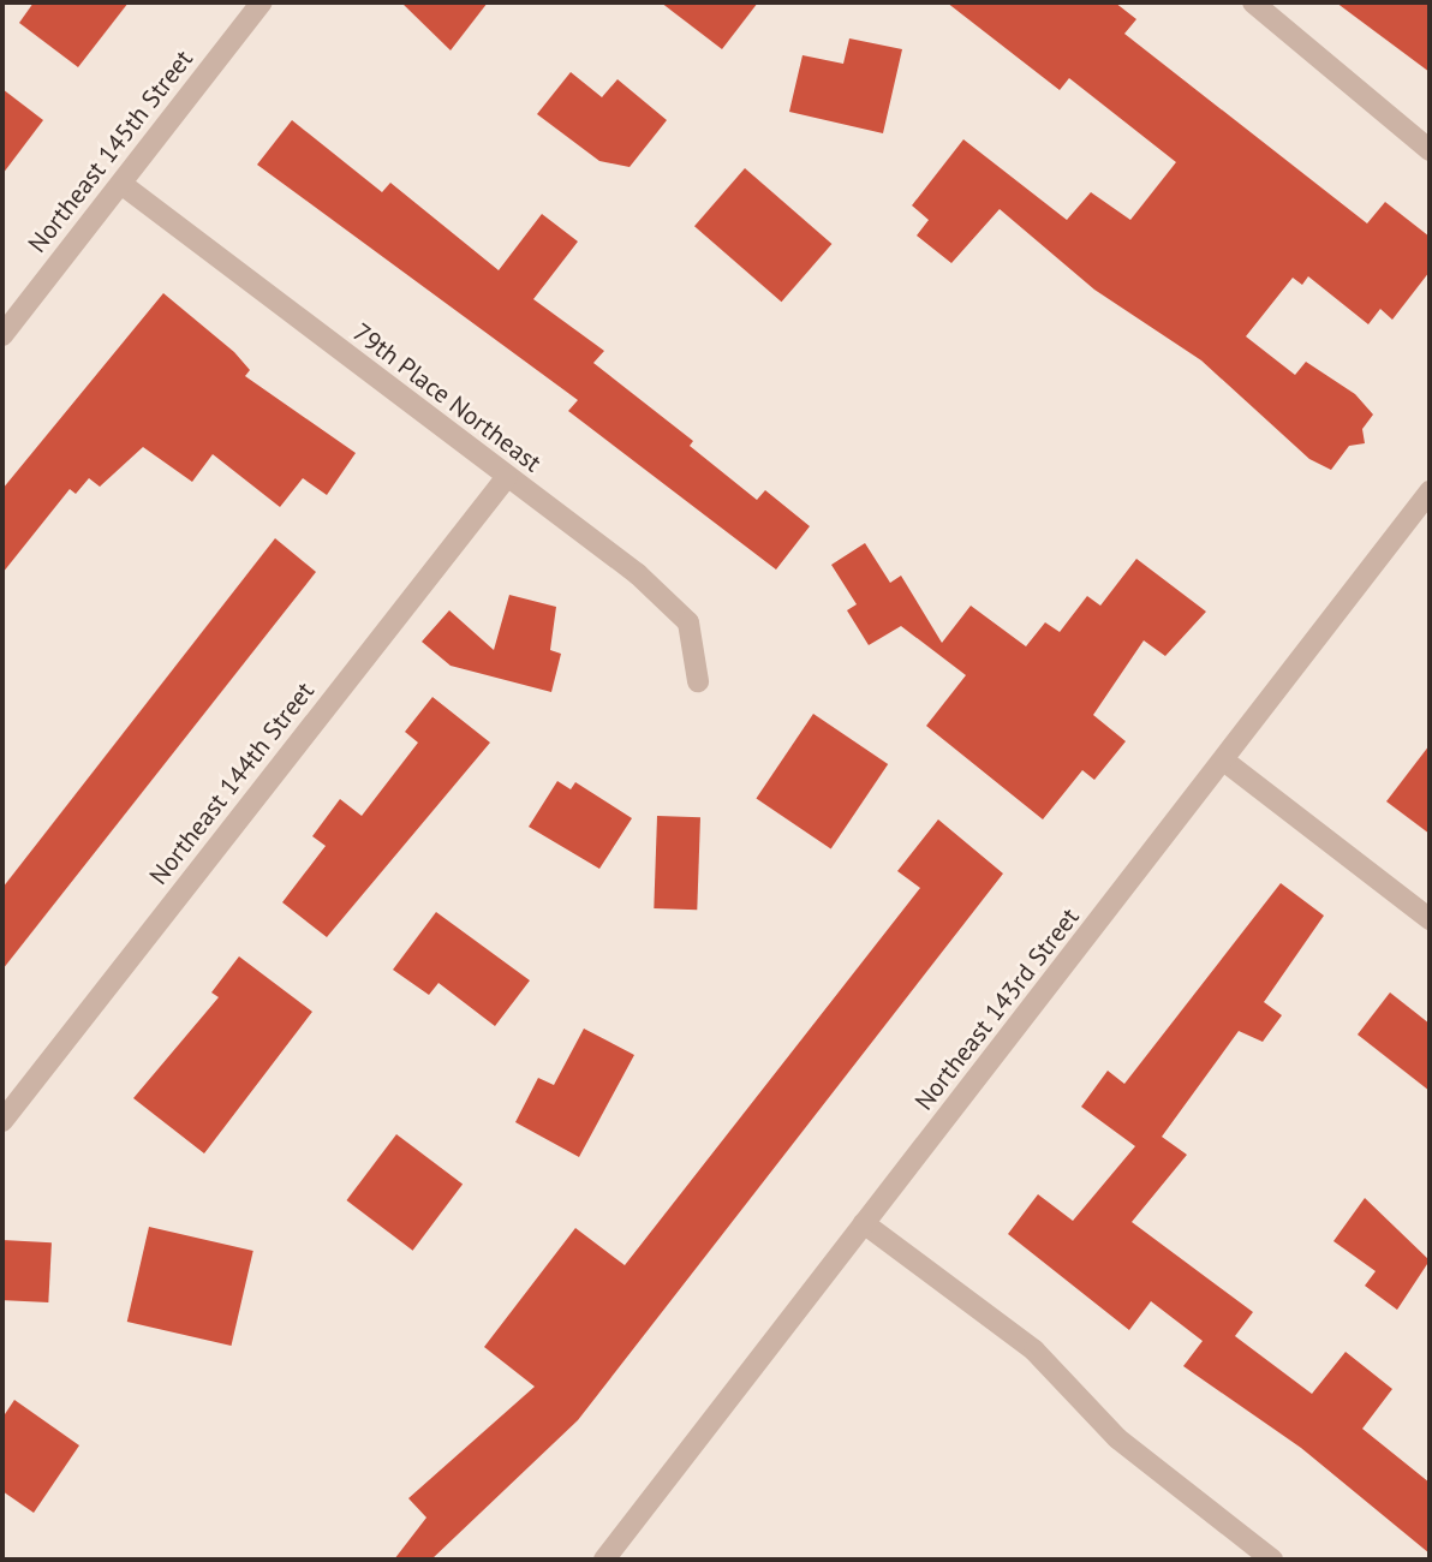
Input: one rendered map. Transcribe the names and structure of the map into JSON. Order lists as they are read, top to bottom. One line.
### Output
{"streets":{"street":["Northeast 145th Street","79th Place Northeast","Northeast 144th Street","Northeast 143rd Street"]},"crossings":[["Northeast 145th Street","79th Place Northeast"],["79th Place Northeast","Northeast 144th Street"]]}
